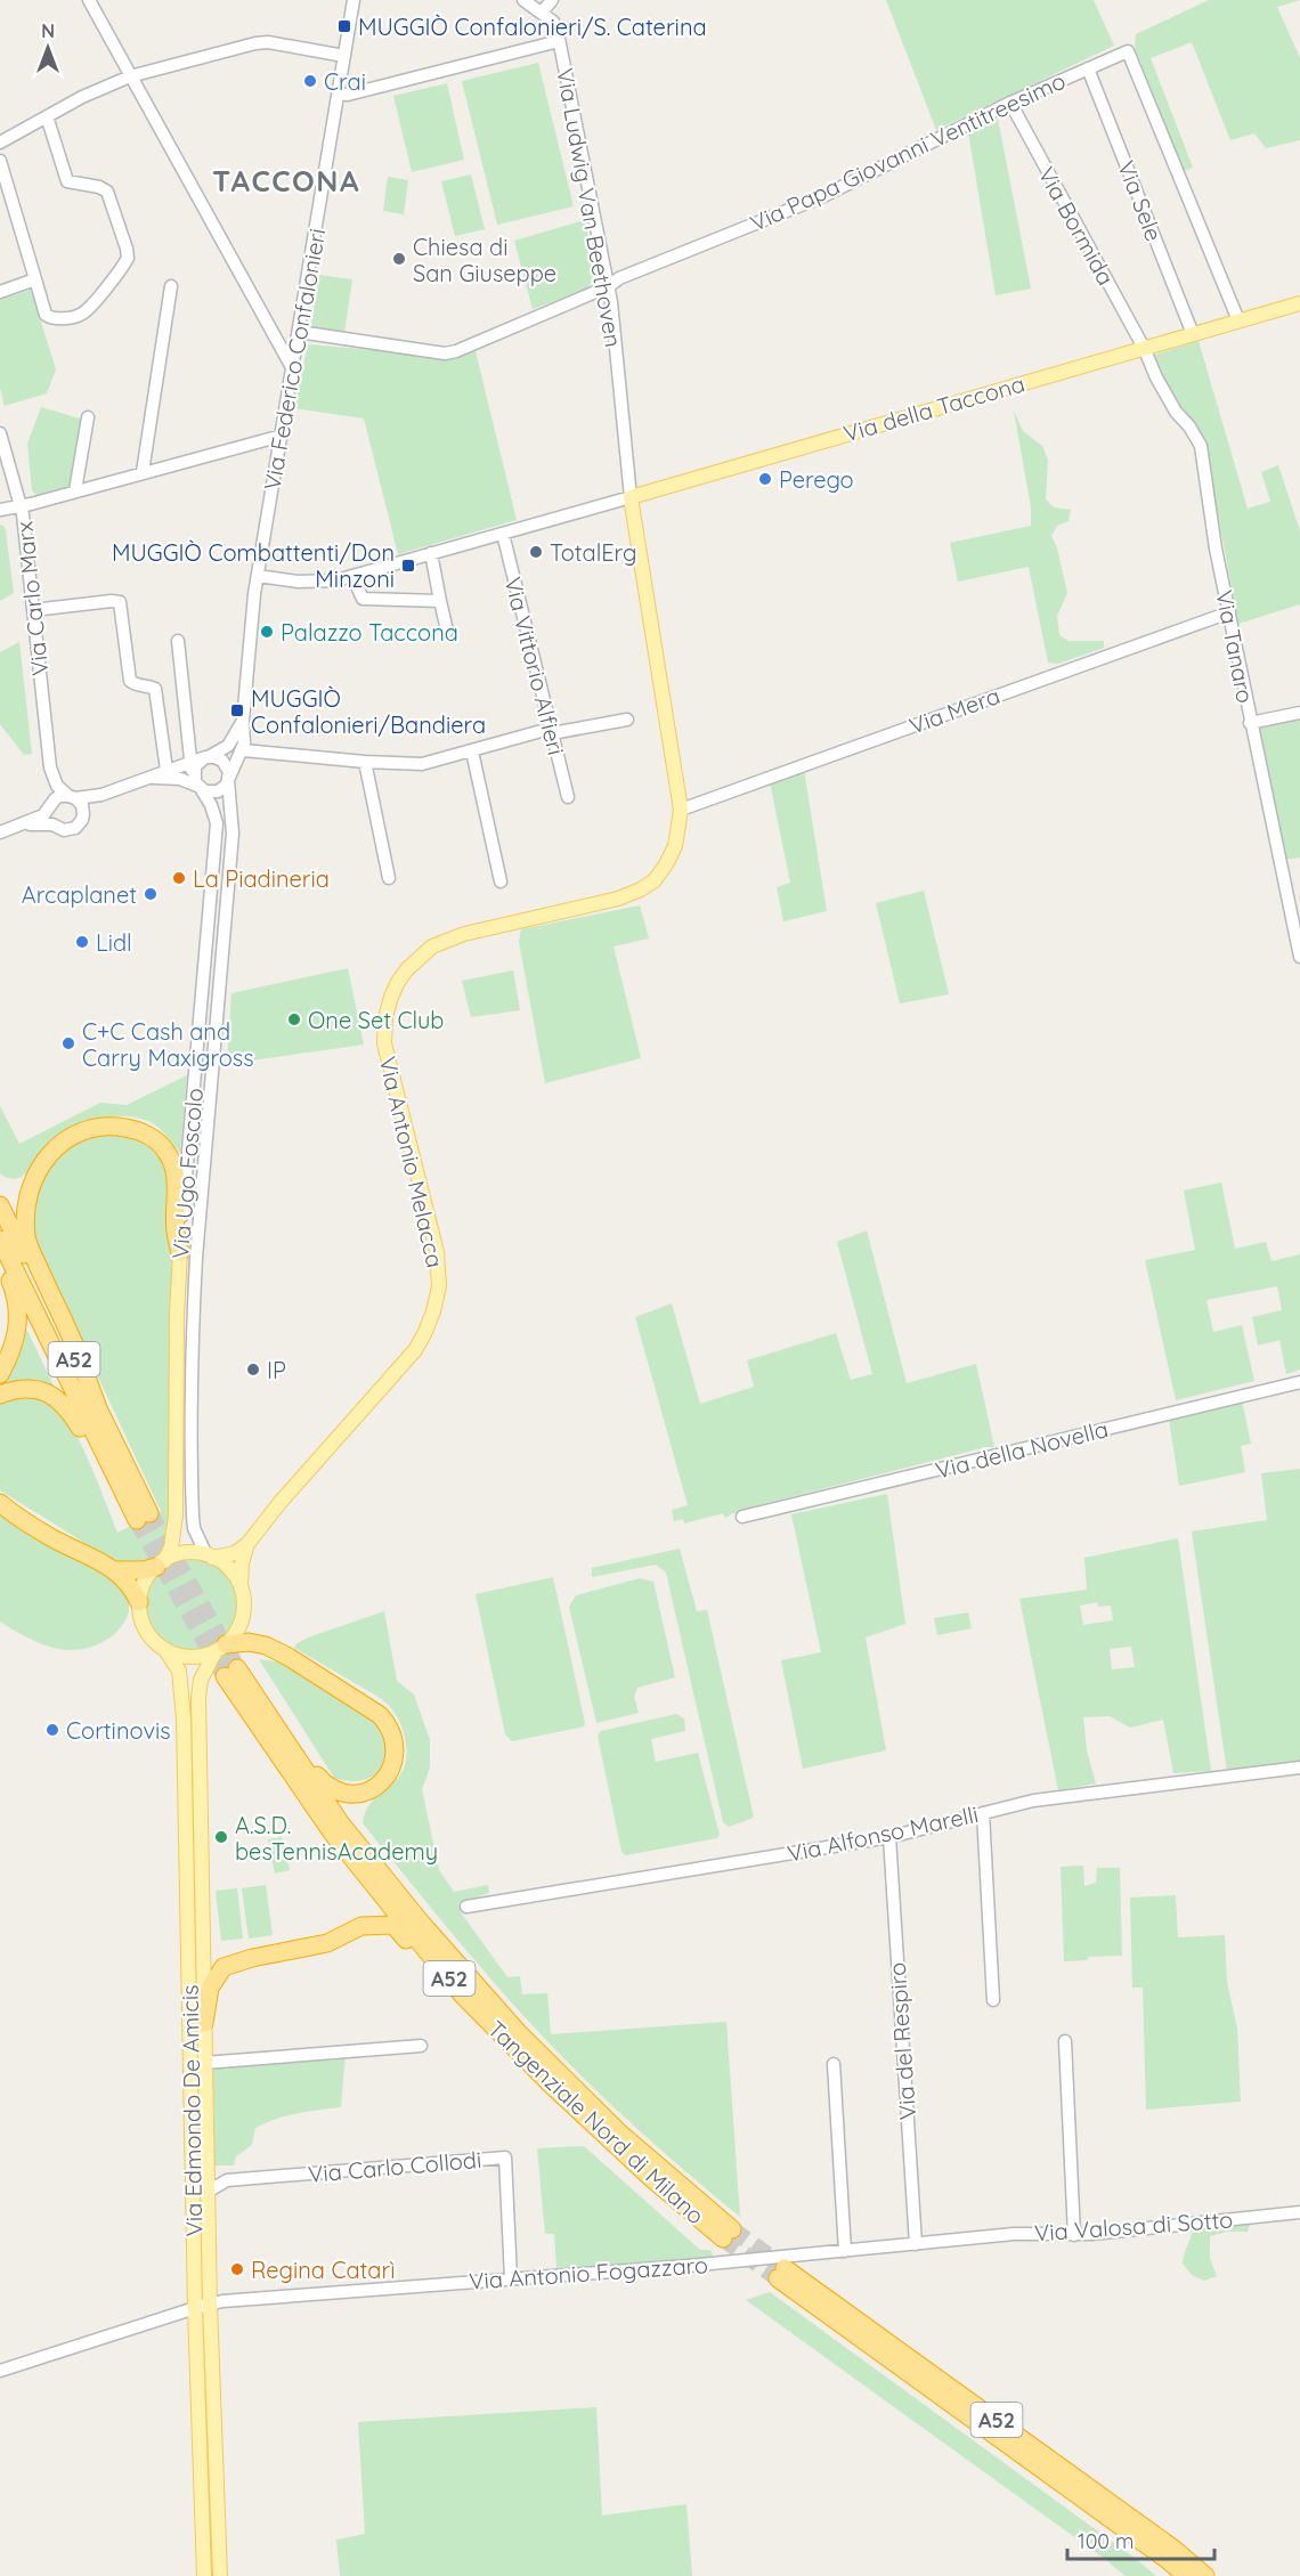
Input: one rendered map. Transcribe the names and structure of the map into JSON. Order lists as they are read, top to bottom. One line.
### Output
{"streets":{"highway":["A52","Tangenziale Nord di Milano"],"main road":["Via della Taccona","Via Antonio Melacca","Via Ugo Foscolo","Via Edmondo De Amicis"],"street":["Via Papa Giovanni Ventitreesimo","Via Sele","Via Ludwig Van Beethoven","Via Bormida","Via Federico Confalonieri","Via Carlo Marx","Via Tanaro","Via Vittorio Alfieri","Via Mera","Via della Novella","Via Alfonso Marelli","Via del Respiro","Via Carlo Collodi","Via Valosa di Sotto","Via Antonio Fogazzaro"]},"crossings":[["Via Papa Giovanni Ventitreesimo","Via Sele"],["Via Papa Giovanni Ventitreesimo","Via Ludwig Van Beethoven"],["Via Papa Giovanni Ventitreesimo","Via Bormida"],["Via Papa Giovanni Ventitreesimo","Via Federico Confalonieri"],["Via Papa Giovanni Ventitreesimo","Via della Taccona"],["Via Sele","Via della Taccona"],["Via Ludwig Van Beethoven","Via della Taccona"],["Via Ludwig Van Beethoven","Via Antonio Melacca"],["Via Bormida","Via della Taccona"],["Via Bormida","Via Tanaro"],["Via Federico Confalonieri","Via Ugo Foscolo"],["Via della Taccona","Via Tanaro"],["Via della Taccona","Via Antonio Melacca"],["Via Tanaro","Via Mera"],["Via Mera","Via Antonio Melacca"],["Via Antonio Melacca","Via Ugo Foscolo"],["Via Antonio Melacca","Via Edmondo De Amicis"],["Via Ugo Foscolo","Via Edmondo De Amicis"],["Via Alfonso Marelli","Via del Respiro"],["Via del Respiro","Via Antonio Fogazzaro"],["Via Edmondo De Amicis","Via Carlo Collodi"],["Via Edmondo De Amicis","Via Antonio Fogazzaro"],["Via Carlo Collodi","Via Antonio Fogazzaro"],["Via Valosa di Sotto","Via Antonio Fogazzaro"]],"districts":["TACCONA"],"places":{"transit":["MUGGIÒ Confalonieri/S. Caterina","MUGGIÒ Combattenti/Don Minzoni","MUGGIÒ Confalonieri/Bandiera"],"other":["Crai","Chiesa di San Giuseppe","Perego","TotalErg","Palazzo Taccona","La Piadineria","Arcaplanet","Lidl","One Set Club","C+C Cash and Carry Maxigross","IP","Cortinovis","A.S.D. besTennisAcademy","Regina Catarì"]},"scale_bar":"100 m","north":"top"}
